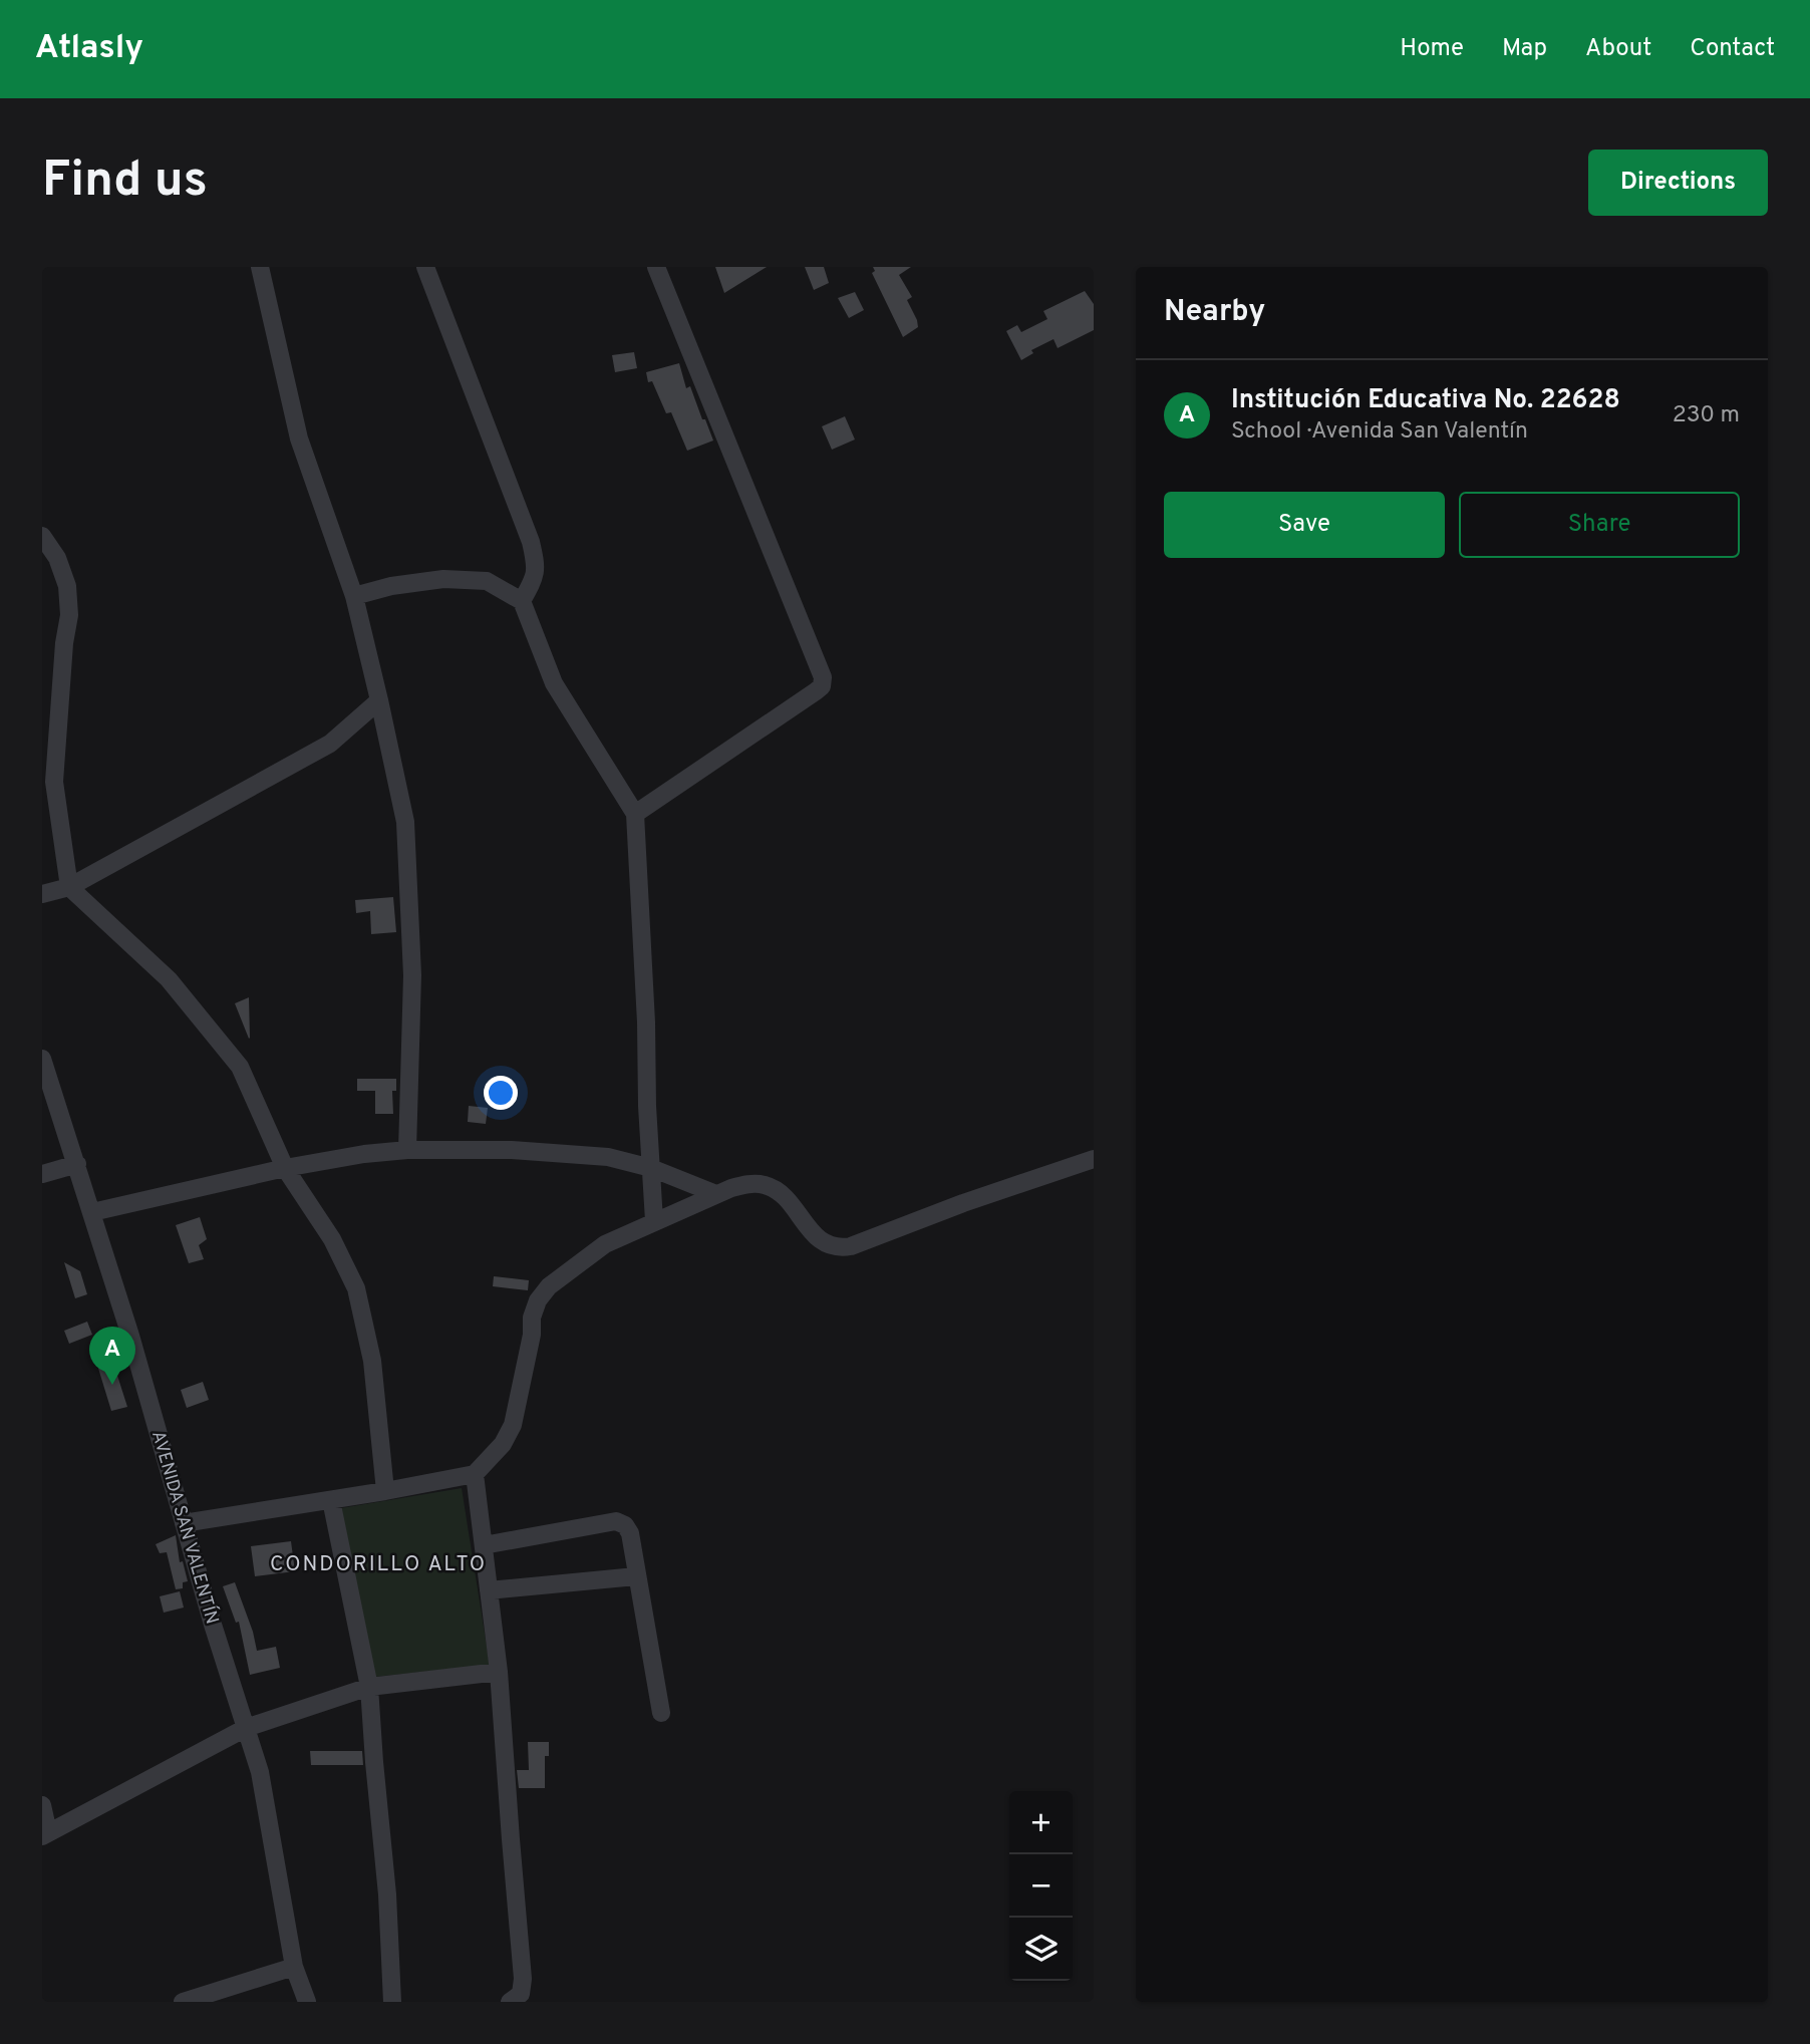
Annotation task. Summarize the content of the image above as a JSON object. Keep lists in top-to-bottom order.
{
  "streets": {
    "street": ["AVENIDA SAN VALENTÍN"]
  },
  "districts": ["CONDORILLO ALTO"],
  "page": {
    "header": "Atlasly",
    "nav": [
      "Home",
      "Map",
      "About",
      "Contact"
    ],
    "buttons": [
      "Directions",
      ["Save", "Share"]
    ],
    "title": "Find us",
    "heading": "Nearby",
    "list": [
      {
        "mark": "A",
        "name": "Institución Educativa No. 22628",
        "note": "School · Avenida San Valentín",
        "value": "230 m"
      }
    ],
    "pins": "A",
    "map_buttons": ["+", "−"]
  }
}
